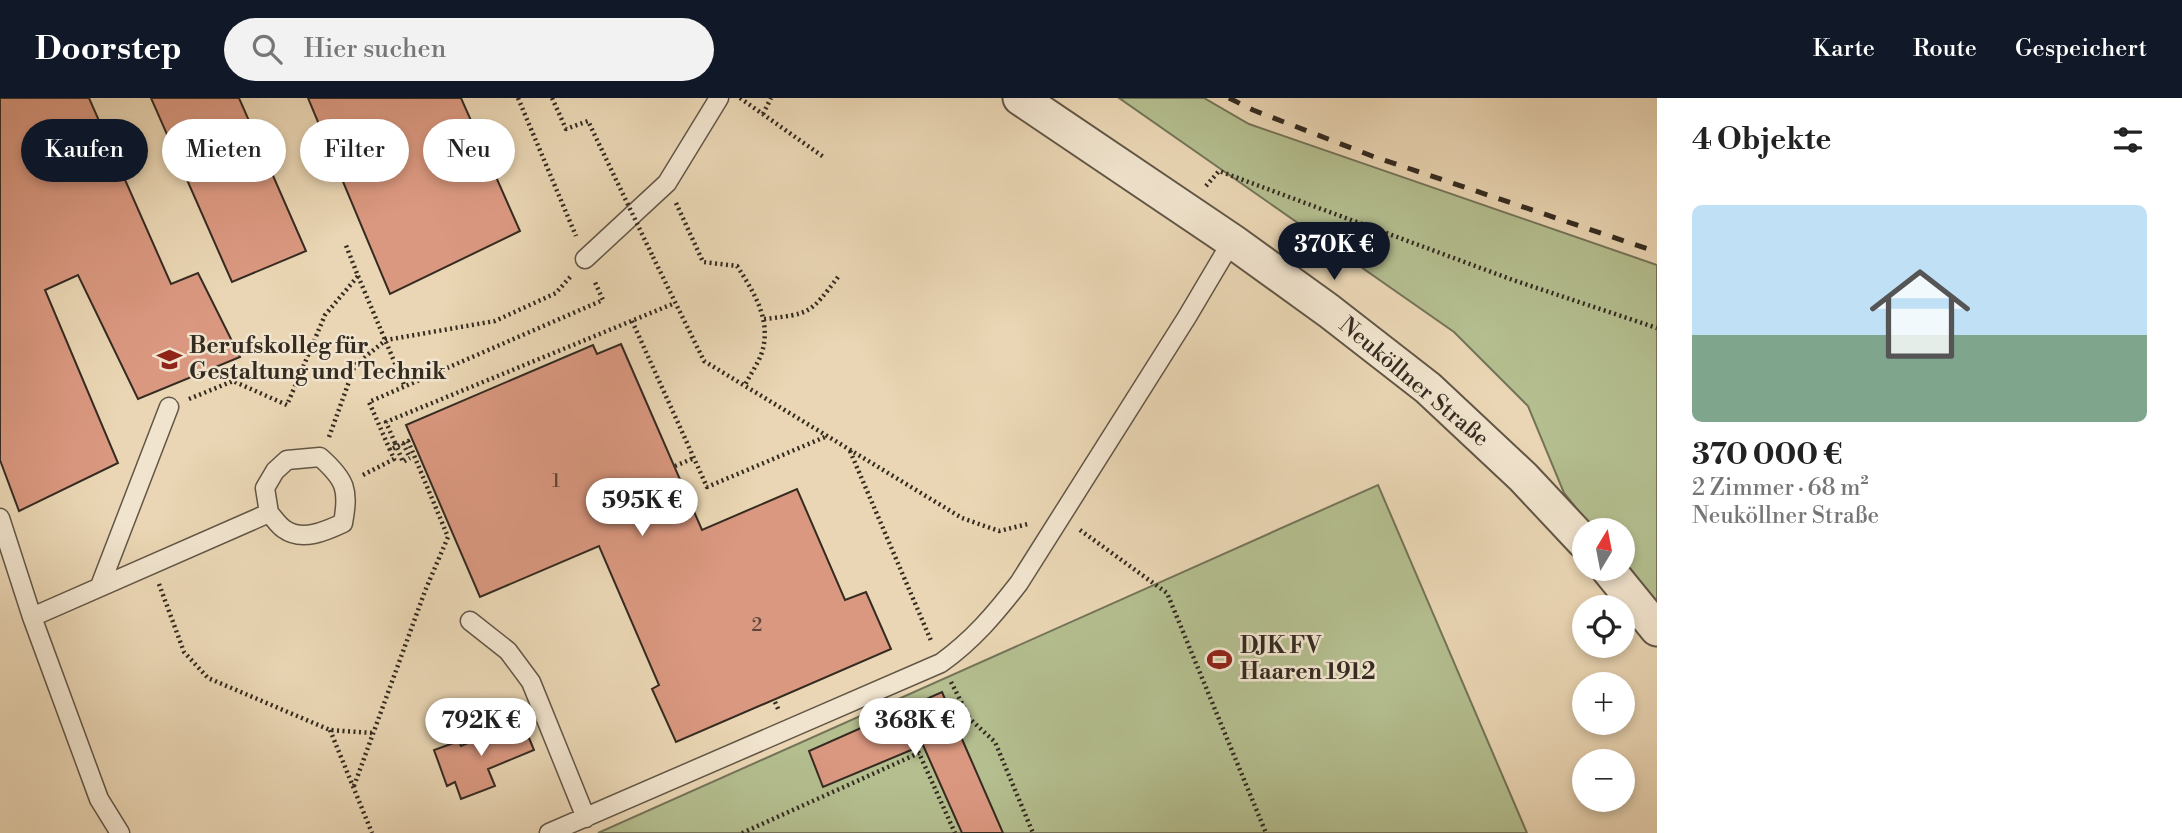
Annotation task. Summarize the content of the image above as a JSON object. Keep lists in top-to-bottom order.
{
  "streets": {
    "street": ["Neuköllner Straße"]
  },
  "places": {
    "school or university": ["Berufskolleg für Gestaltung und Technik"],
    "sports": ["DJK FV Haaren 1912"]
  },
  "house_numbers": ["1", "2"],
  "north": "top",
  "page": {
    "header": "Doorstep",
    "search": "Hier suchen",
    "nav": ["Karte", "Route", "Gespeichert"],
    "heading": "4 Objekte",
    "chip": [
      "Kaufen",
      "Mieten",
      "Filter",
      "Neu"
    ],
    "list": [
      {
        "name": "370 000 €",
        "note": "2 Zimmer · 68 m² · Neuköllner Straße"
      }
    ],
    "price": [
      "370K €",
      "595K €",
      "792K €",
      "368K €"
    ],
    "map_buttons": ["+", "−"]
  }
}
